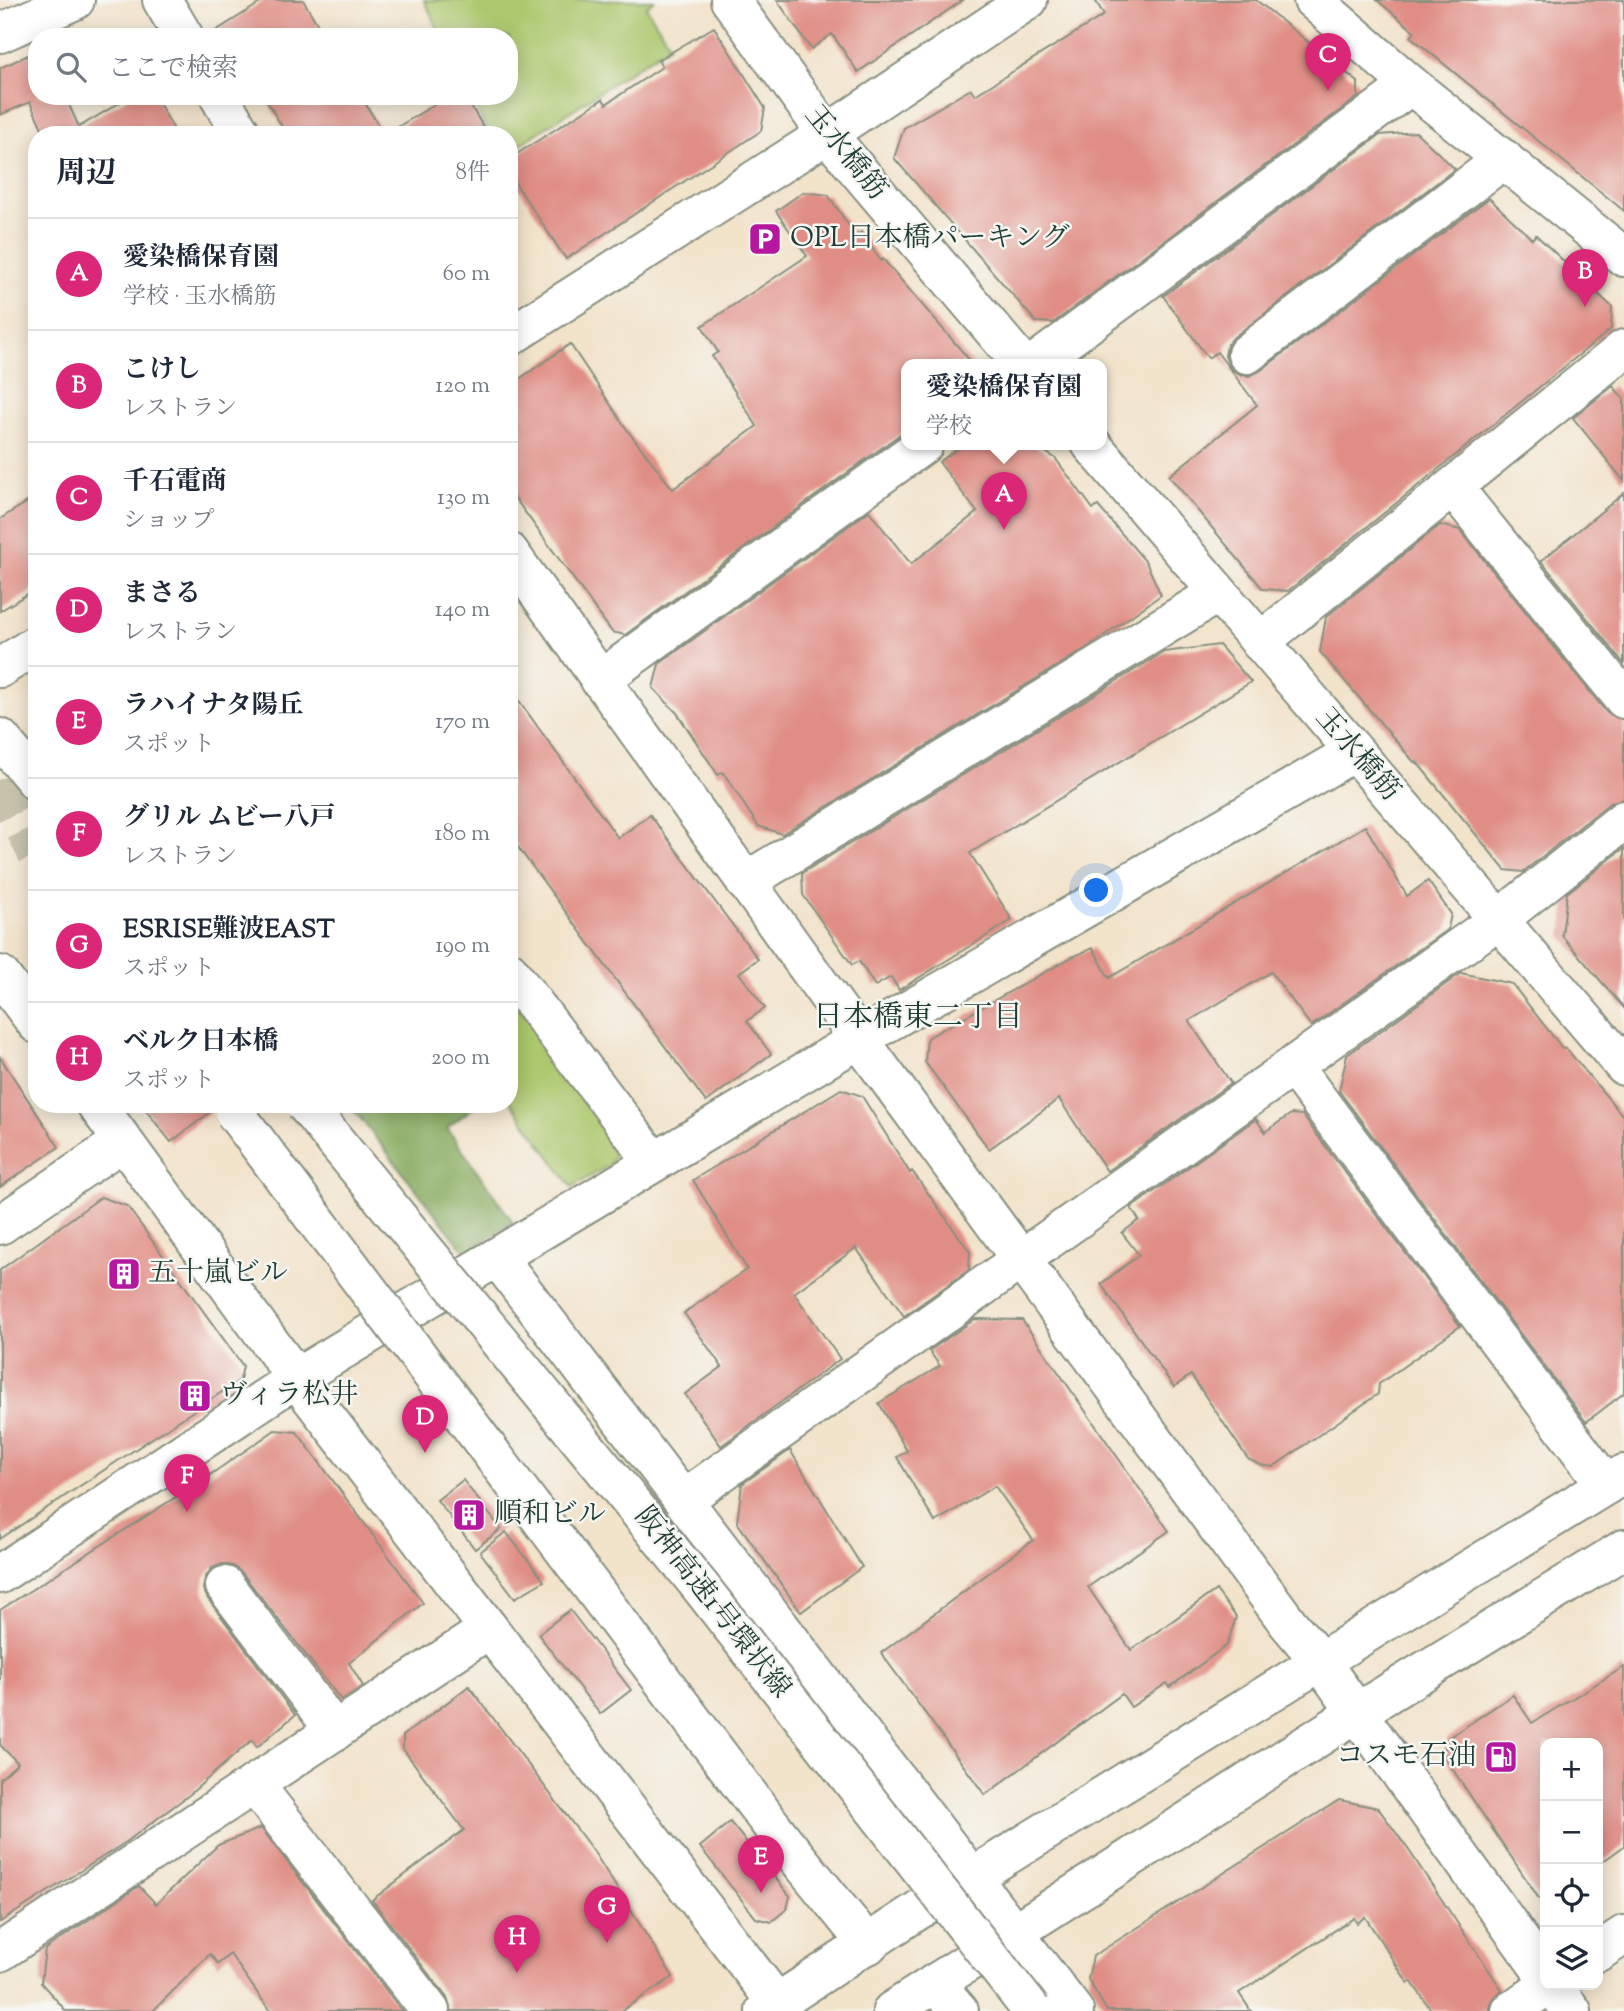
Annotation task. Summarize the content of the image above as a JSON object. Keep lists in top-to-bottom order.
{
  "streets": {
    "main road": ["玉水橋筋", "阪神高速1号環状線"]
  },
  "districts": ["日本橋東二丁目"],
  "places": {
    "parking": ["OPL日本橋パーキング"],
    "building": ["五十嵐ビル", "ヴィラ松井", "順和ビル"],
    "fuel station": ["コスモ石油"]
  },
  "page": {
    "search": "ここで検索",
    "pins": [
      "C",
      "B",
      "A",
      "D",
      "F",
      "E",
      "G",
      "H"
    ],
    "heading": ["周辺", "8件"],
    "list": [
      {
        "mark": "A",
        "name": "愛染橋保育園",
        "note": "学校 · 玉水橋筋",
        "value": "60 m"
      },
      {
        "mark": "B",
        "name": "こけし",
        "note": "レストラン",
        "value": "120 m"
      },
      {
        "mark": "C",
        "name": "千石電商",
        "note": "ショップ",
        "value": "130 m"
      },
      {
        "mark": "D",
        "name": "まさる",
        "note": "レストラン",
        "value": "140 m"
      },
      {
        "mark": "E",
        "name": "ラハイナタ陽丘",
        "note": "スポット",
        "value": "170 m"
      },
      {
        "mark": "F",
        "name": "グリル ムビー八戸",
        "note": "レストラン",
        "value": "180 m"
      },
      {
        "mark": "G",
        "name": "ESRISE難波EAST",
        "note": "スポット",
        "value": "190 m"
      },
      {
        "mark": "H",
        "name": "ベルク日本橋",
        "note": "スポット",
        "value": "200 m"
      }
    ],
    "popup": ["愛染橋保育園", "学校"],
    "map_buttons": ["+", "−"]
  }
}
